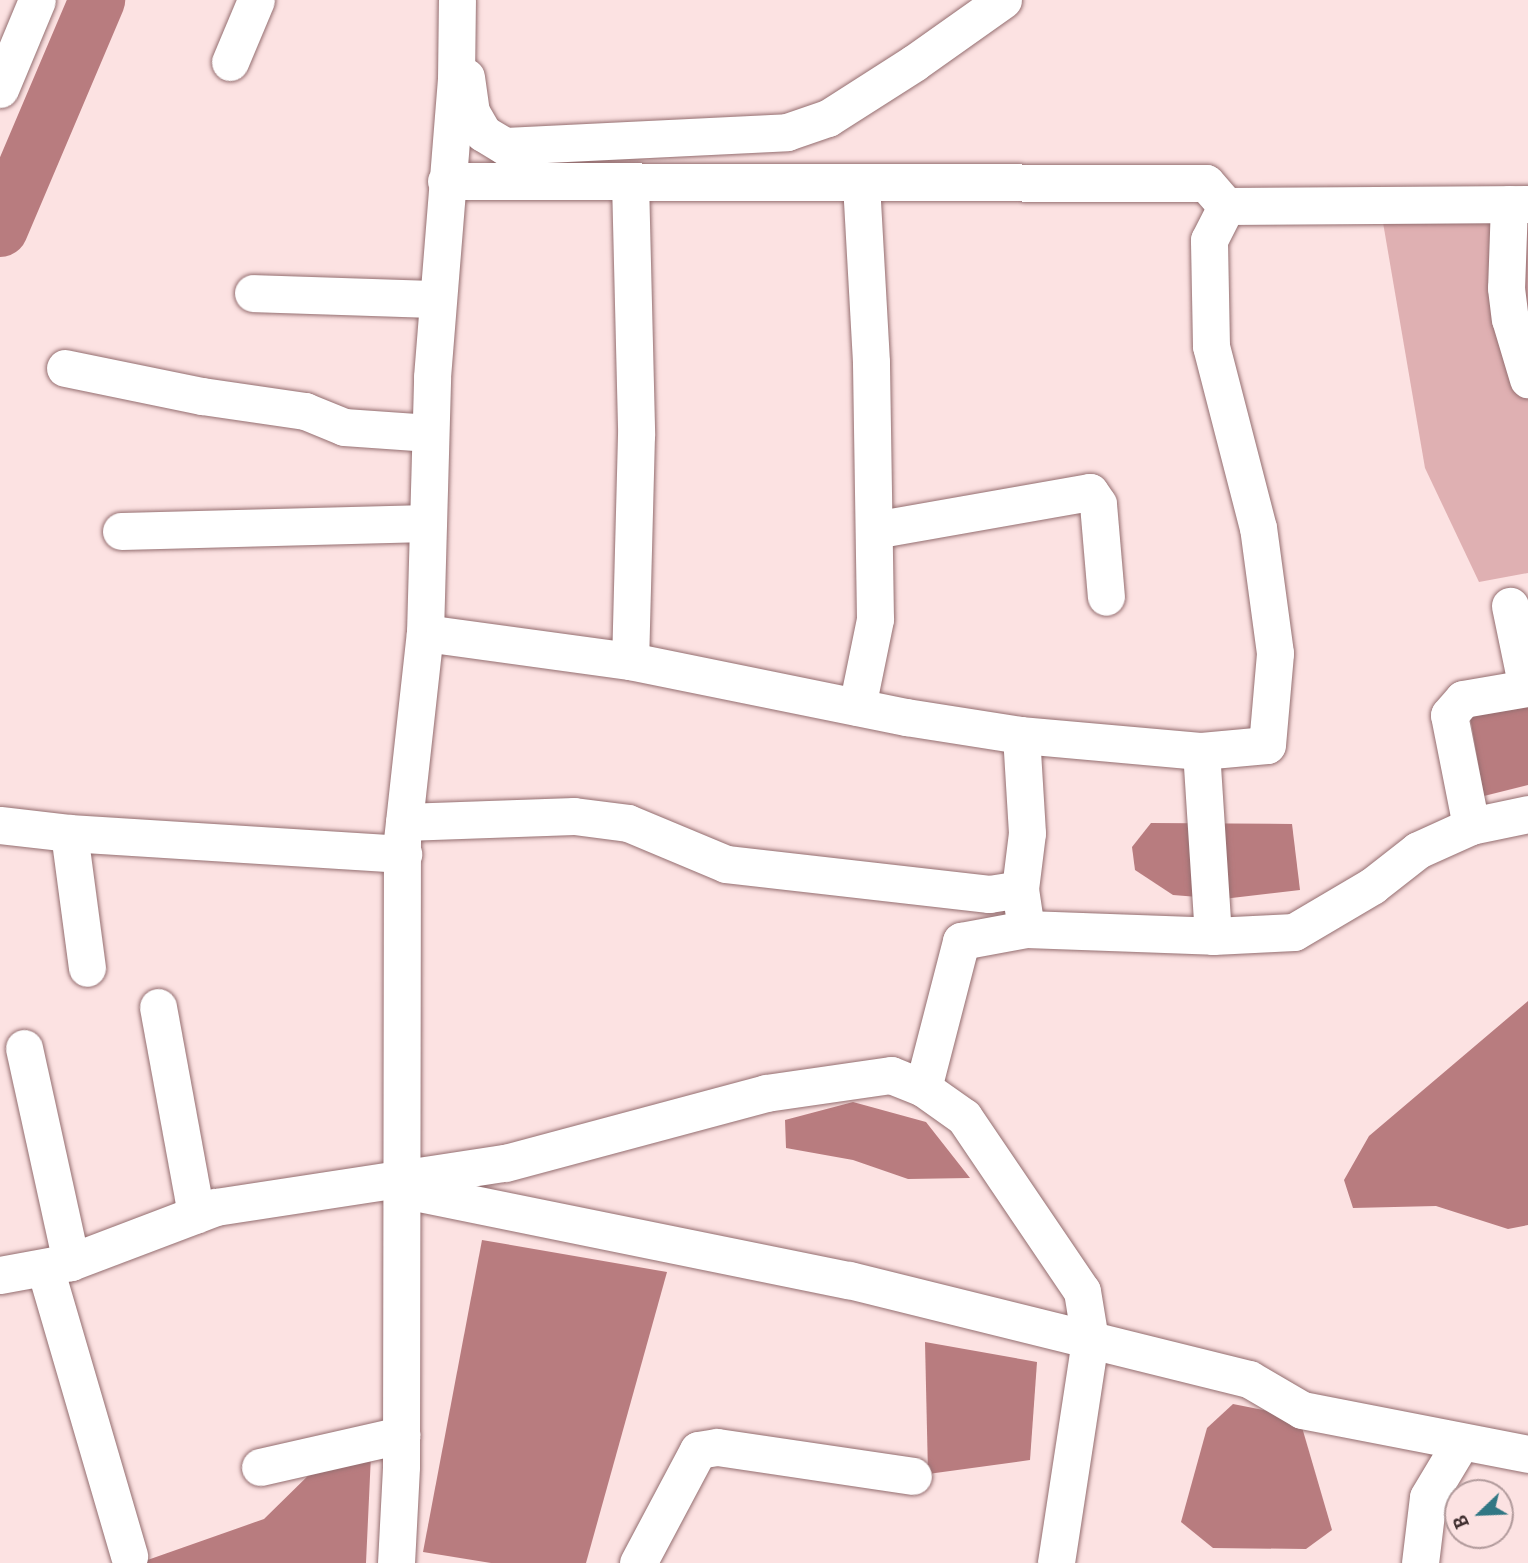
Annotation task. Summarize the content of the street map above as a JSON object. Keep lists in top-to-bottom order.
{
  "north": "bottom left"
}
